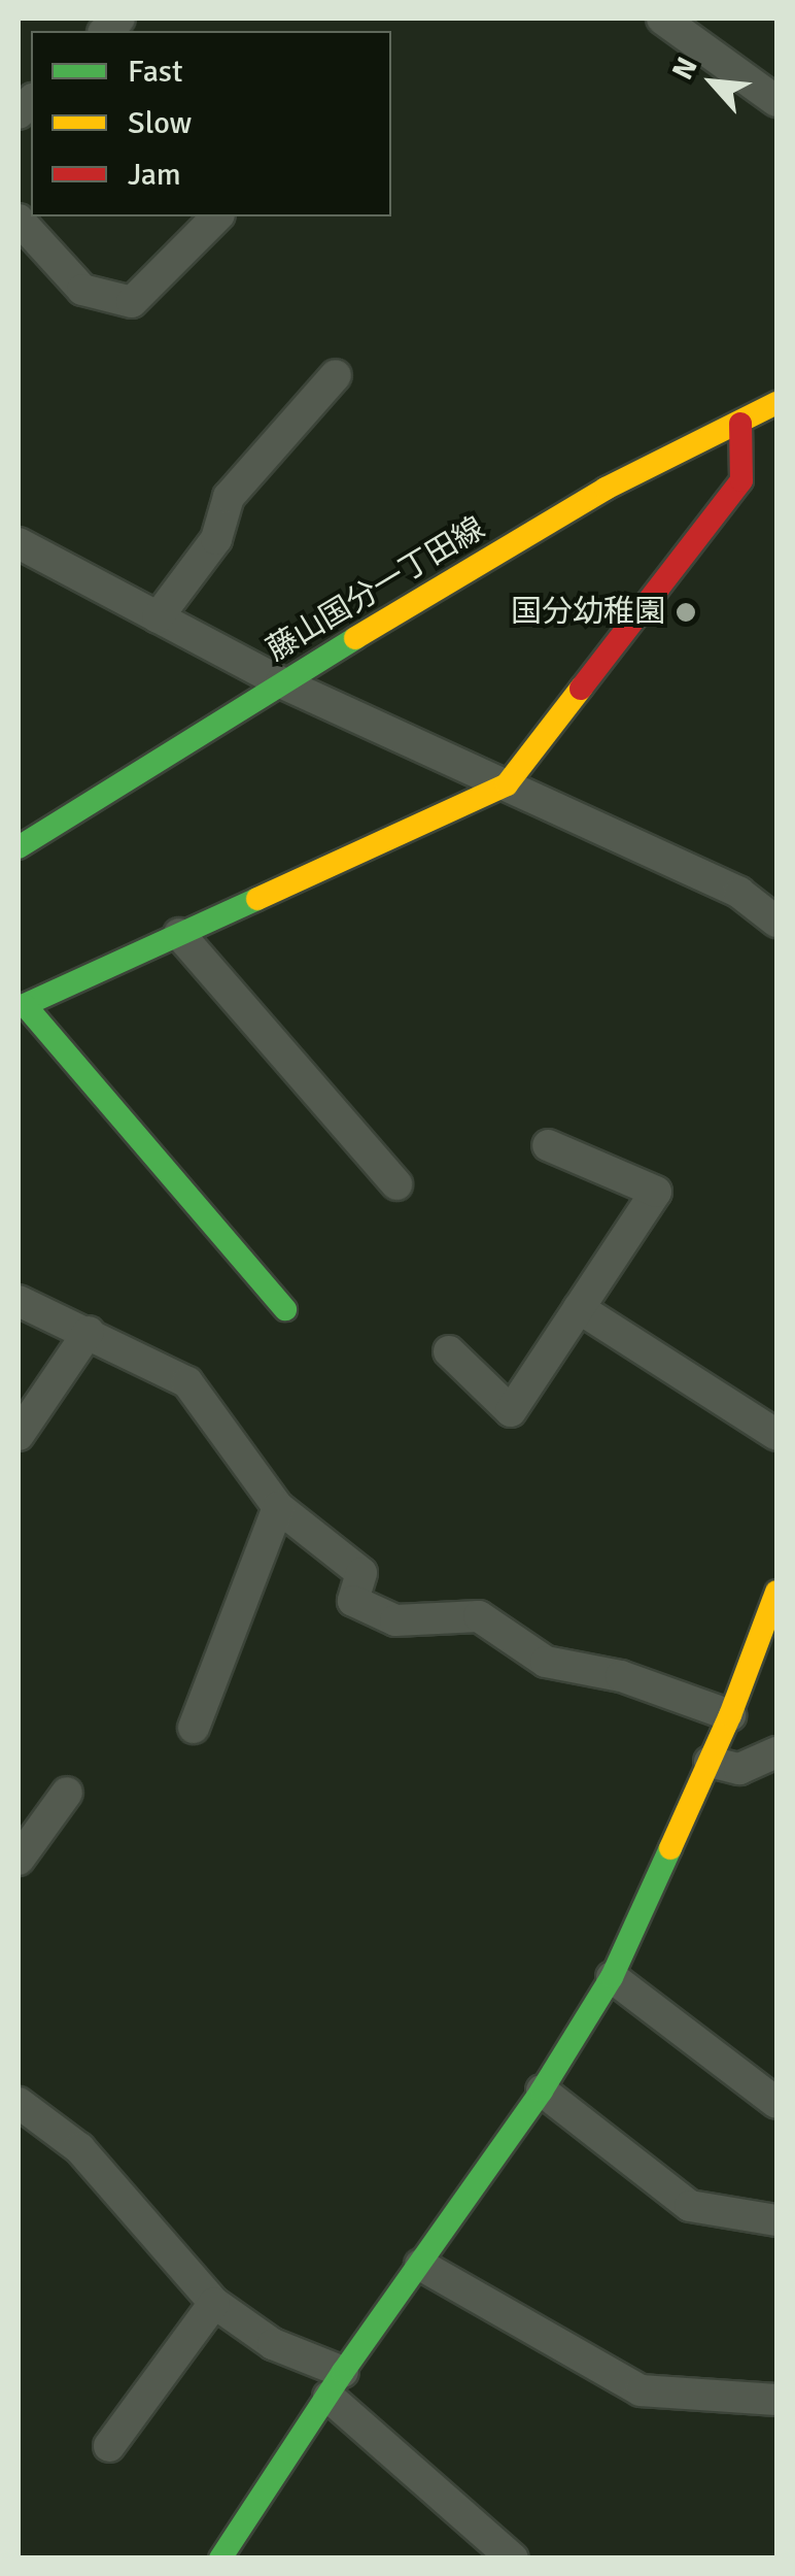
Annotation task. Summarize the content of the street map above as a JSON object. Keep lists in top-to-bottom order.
{
  "streets": {
    "street": ["藤山国分一丁田線"]
  },
  "places": ["国分幼稚園"],
  "legend": ["Fast", "Slow", "Jam"],
  "north": "top left"
}
